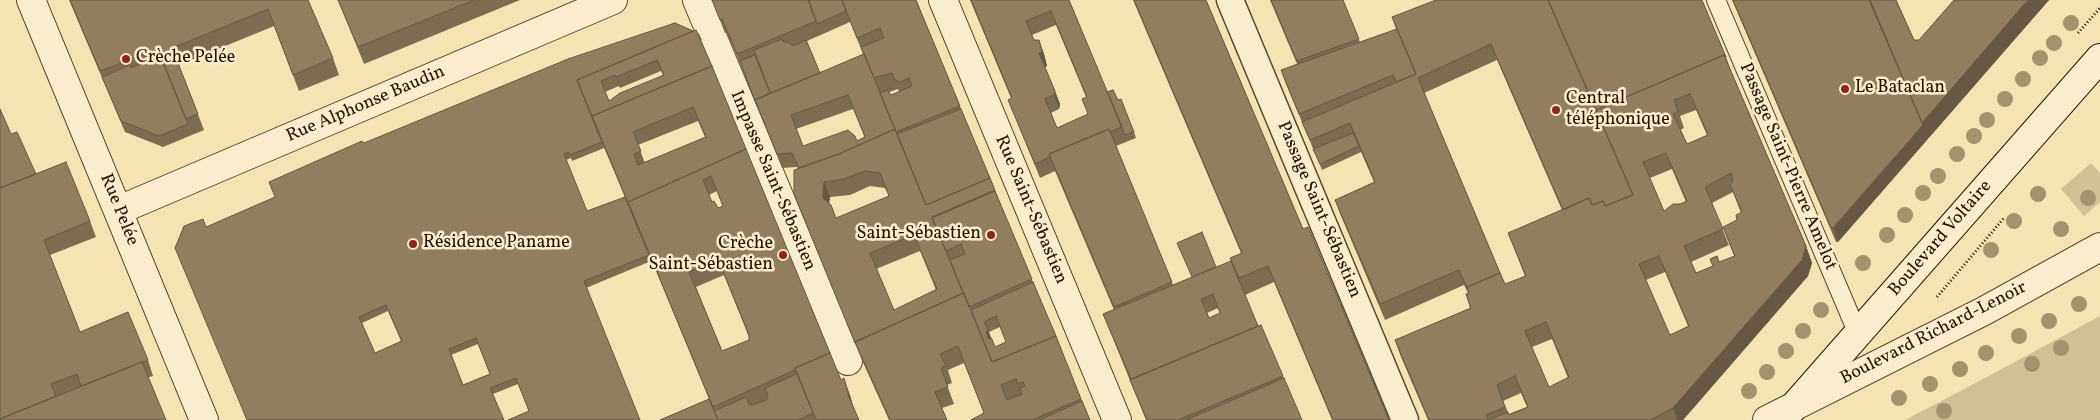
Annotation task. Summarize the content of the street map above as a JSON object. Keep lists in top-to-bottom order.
{
  "streets": {
    "street": [
      "Rue Alphonse Baudin",
      "Impasse Saint-Sébastien",
      "Rue Pelée",
      "Rue Saint-Sébastien",
      "Passage Saint-Sébastien",
      "Boulevard Voltaire",
      "Boulevard Richard-Lenoir"
    ],
    "lane": ["Passage Saint-Pierre Amelot"]
  },
  "crossings": [
    ["Rue Alphonse Baudin", "Rue Pelée"],
    ["Passage Saint-Pierre Amelot", "Boulevard Voltaire"],
    ["Boulevard Voltaire", "Boulevard Richard-Lenoir"]
  ],
  "places": [
    "Crèche Pelée",
    "Le Bataclan",
    "Central téléphonique",
    "Saint-Sébastien",
    "Résidence Paname",
    "Crèche Saint-Sébastien"
  ]
}
